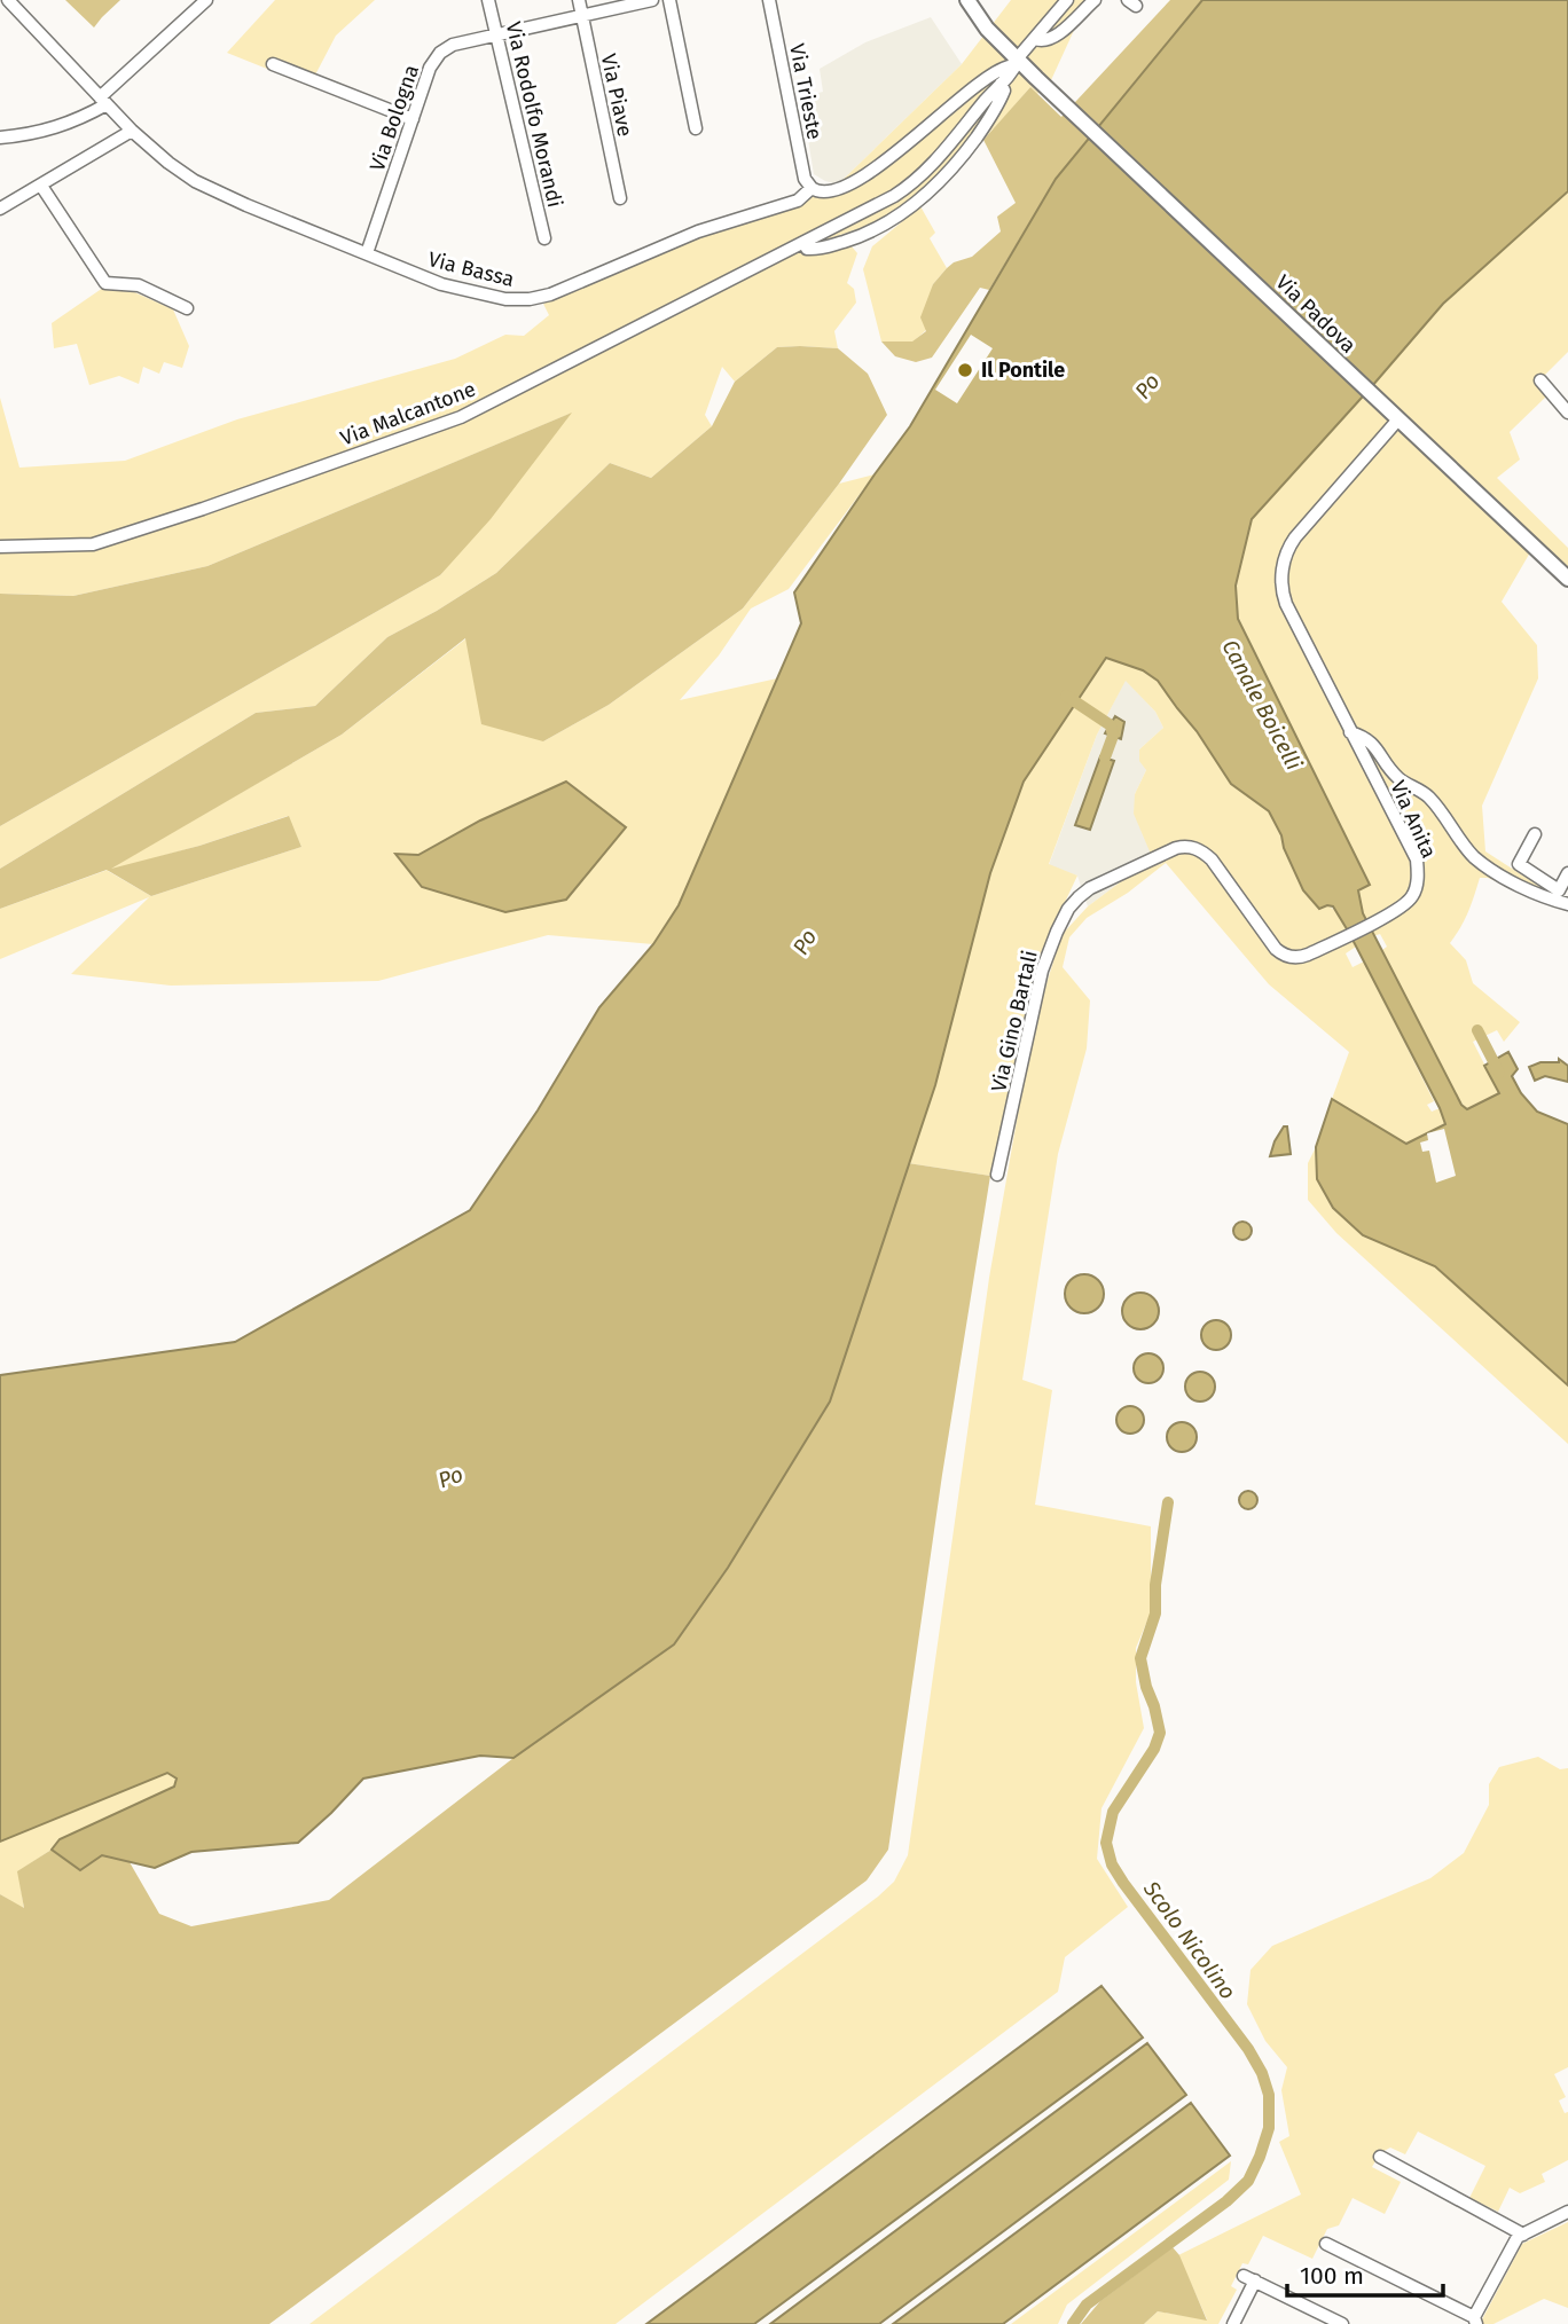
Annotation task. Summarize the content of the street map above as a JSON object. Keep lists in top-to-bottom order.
{
  "streets": {
    "main road": ["Via Padova"],
    "street": [
      "Via Trieste",
      "Via Piave",
      "Via Rodolfo Morandi",
      "Via Bologna",
      "Via Bassa",
      "Via Malcantone",
      "Via Anita",
      "Via Gino Bartali"
    ]
  },
  "crossings": [
    ["Via Trieste", "Via Bassa"],
    ["Via Piave", "Via Bologna"],
    ["Via Rodolfo Morandi", "Via Bologna"],
    ["Via Bologna", "Via Bassa"],
    ["Via Bassa", "Via Padova"],
    ["Via Padova", "Via Anita"],
    ["Via Anita", "Via Gino Bartali"]
  ],
  "water": ["Po", "Canale Boicelli", "Scolo Nicolino"],
  "places": ["Il Pontile"],
  "scale_bar": "100 m"
}
